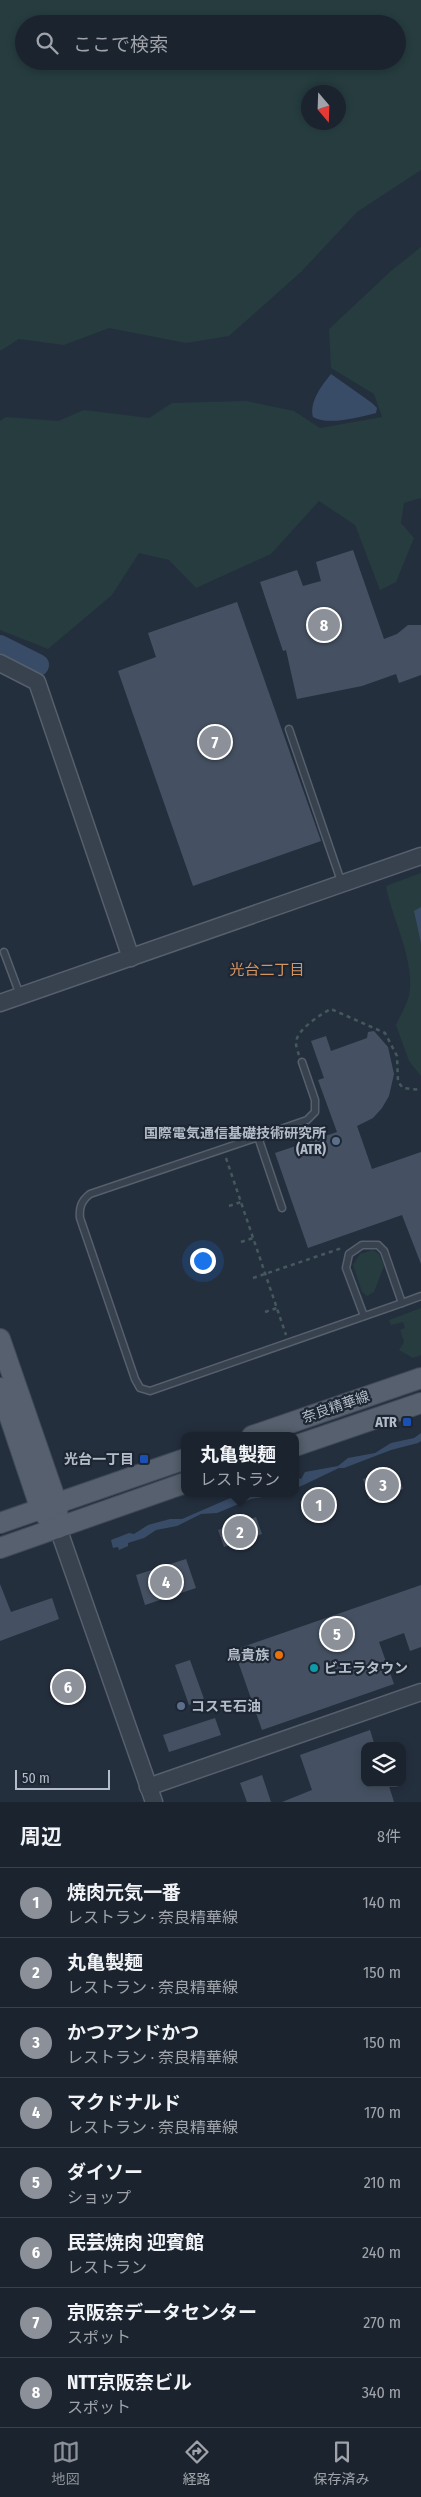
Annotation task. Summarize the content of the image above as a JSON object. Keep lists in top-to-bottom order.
{
  "streets": {
    "main road": ["奈良精華線"]
  },
  "districts": ["光台二丁目"],
  "places": {
    "other": [
      "国際電気通信基礎技術研究所 (ATR)",
      "鳥貴族",
      "ビエラタウン",
      "コスモ石油"
    ],
    "transit": ["ATR", "光台一丁目"]
  },
  "scale_bar": "50 m",
  "north": "bottom",
  "page": {
    "search": "ここで検索",
    "pins": [
      "8",
      "7",
      "3",
      "1",
      "2",
      "4",
      "5",
      "6"
    ],
    "popup": ["丸亀製麺", "レストラン"],
    "scale": "50 m",
    "heading": ["周辺", "8件"],
    "list": [
      {
        "mark": "1",
        "name": "焼肉元気一番",
        "note": "レストラン · 奈良精華線",
        "value": "140 m"
      },
      {
        "mark": "2",
        "name": "丸亀製麺",
        "note": "レストラン · 奈良精華線",
        "value": "150 m"
      },
      {
        "mark": "3",
        "name": "かつアンドかつ",
        "note": "レストラン · 奈良精華線",
        "value": "150 m"
      },
      {
        "mark": "4",
        "name": "マクドナルド",
        "note": "レストラン · 奈良精華線",
        "value": "170 m"
      },
      {
        "mark": "5",
        "name": "ダイソー",
        "note": "ショップ",
        "value": "210 m"
      },
      {
        "mark": "6",
        "name": "民芸焼肉 迎賓館",
        "note": "レストラン",
        "value": "240 m"
      },
      {
        "mark": "7",
        "name": "京阪奈データセンター",
        "note": "スポット",
        "value": "270 m"
      },
      {
        "mark": "8",
        "name": "NTT京阪奈ビル",
        "note": "スポット",
        "value": "340 m"
      }
    ],
    "nav": ["地図", "経路", "保存済み"]
  }
}
